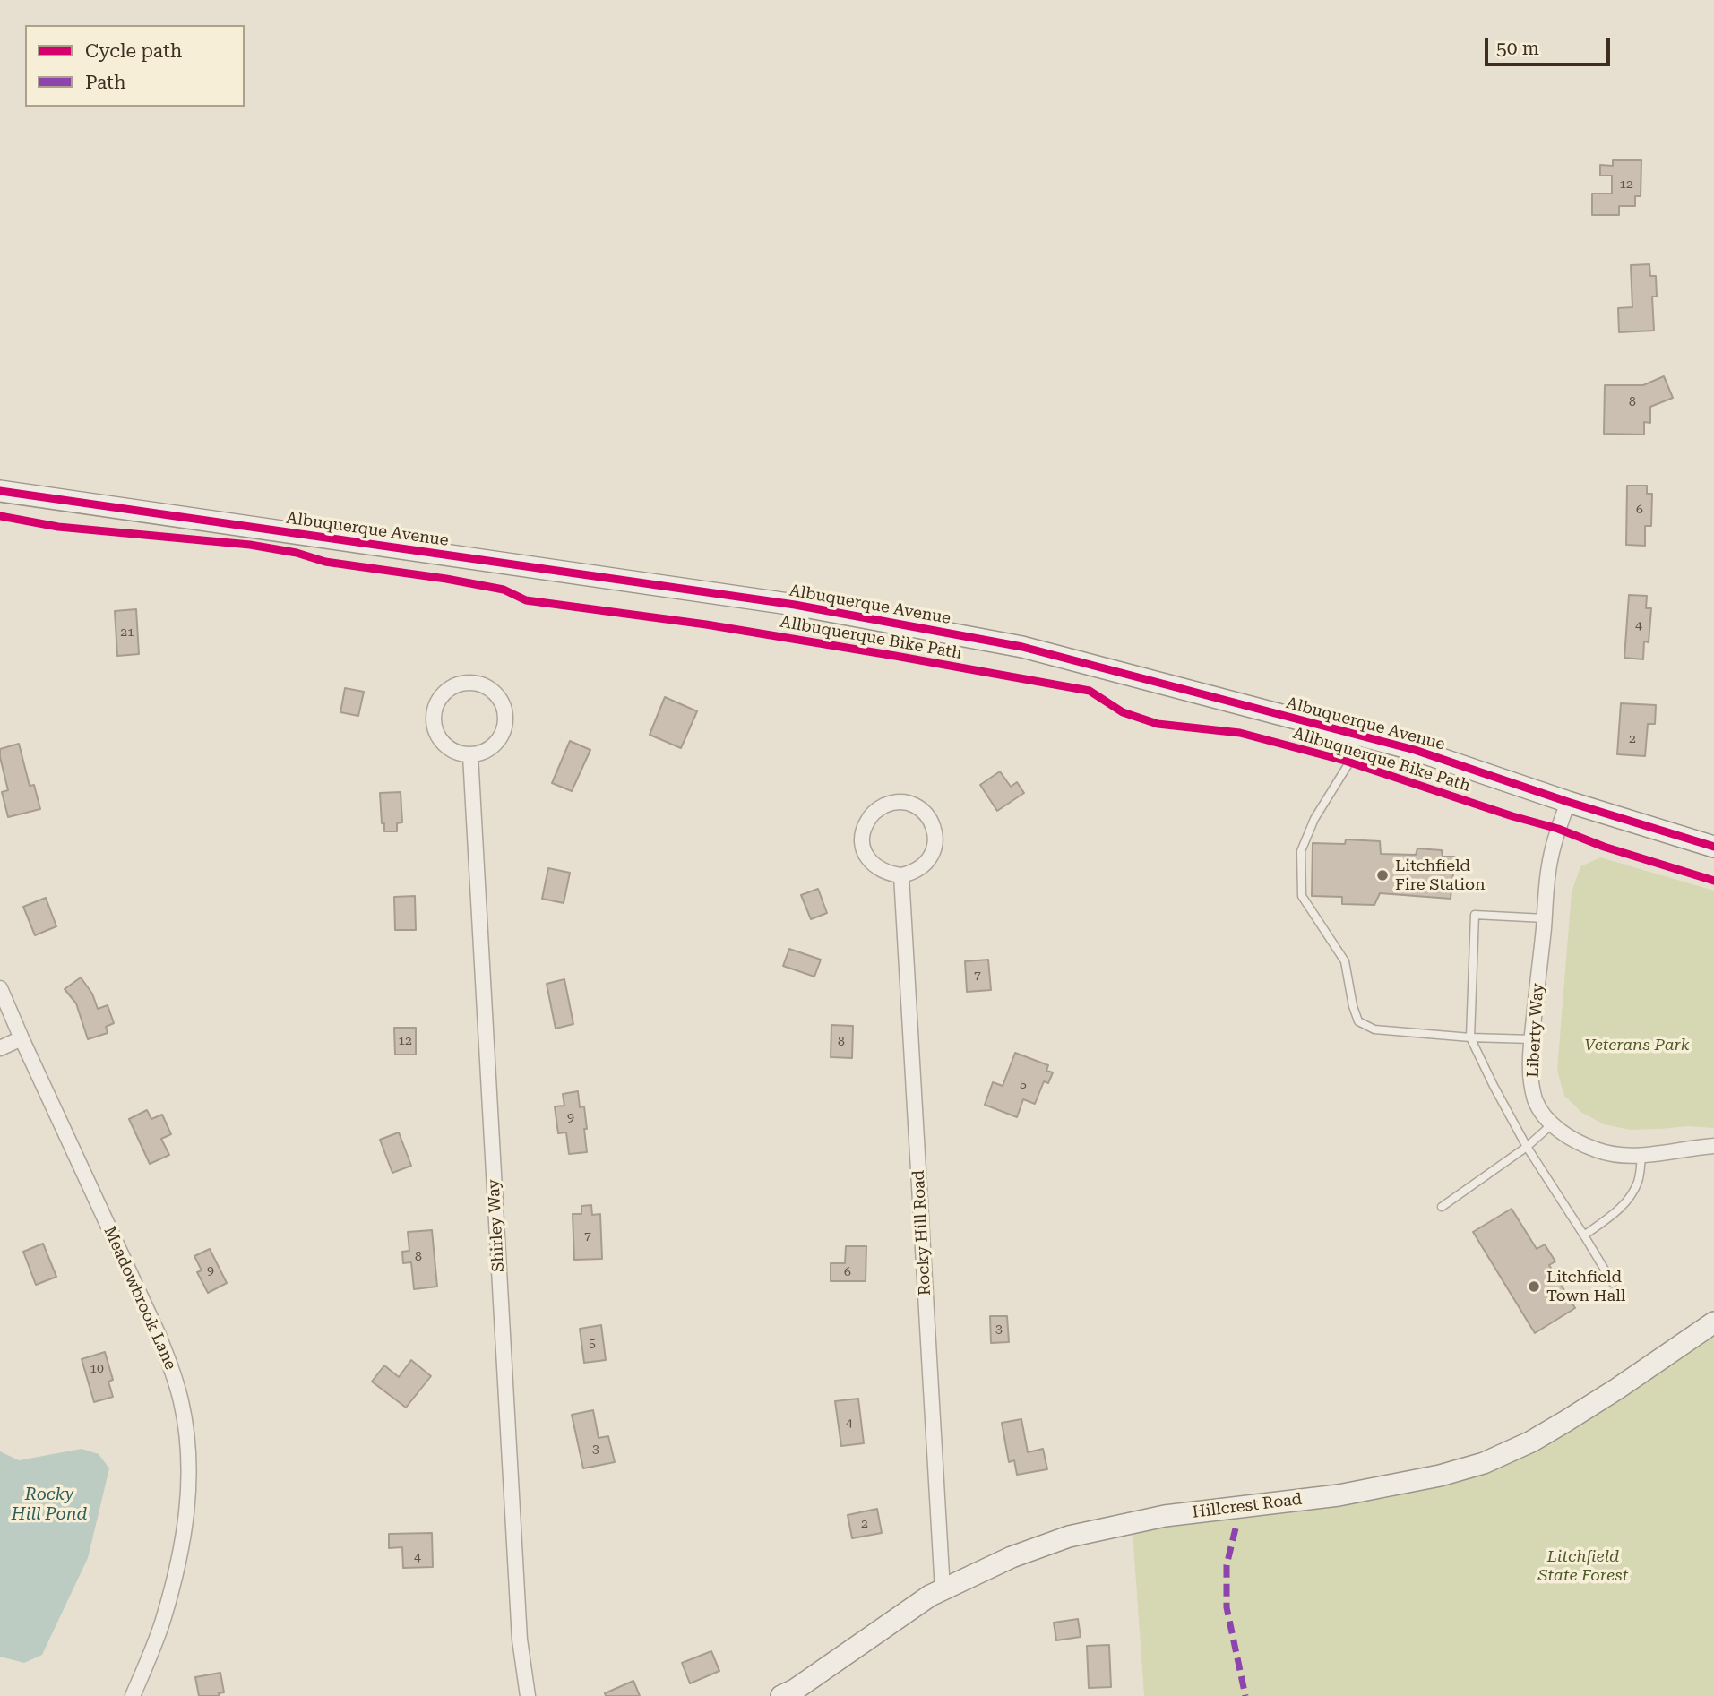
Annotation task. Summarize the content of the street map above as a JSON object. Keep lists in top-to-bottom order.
{
  "streets": {
    "street": [
      "Albuquerque Avenue",
      "Liberty Way",
      "Shirley Way",
      "Rocky Hill Road",
      "Meadowbrook Lane",
      "Hillcrest Road"
    ],
    "cycle path": ["Allbuquerque Bike Path"]
  },
  "crossings": [
    ["Albuquerque Avenue", "Liberty Way"],
    ["Rocky Hill Road", "Hillcrest Road"]
  ],
  "water": ["Rocky Hill Pond"],
  "parks": ["Veterans Park", "Litchfield State Forest"],
  "places": ["Litchfield Fire Station", "Litchfield Town Hall"],
  "house_numbers": [
    "12",
    "8",
    "6",
    "4",
    "21",
    "2",
    "7",
    "12",
    "8",
    "5",
    "9",
    "7",
    "8",
    "9",
    "6",
    "3",
    "5",
    "10",
    "4",
    "3",
    "2",
    "4"
  ],
  "legend": ["Cycle path", "Path"],
  "scale_bar": "50 m"
}
